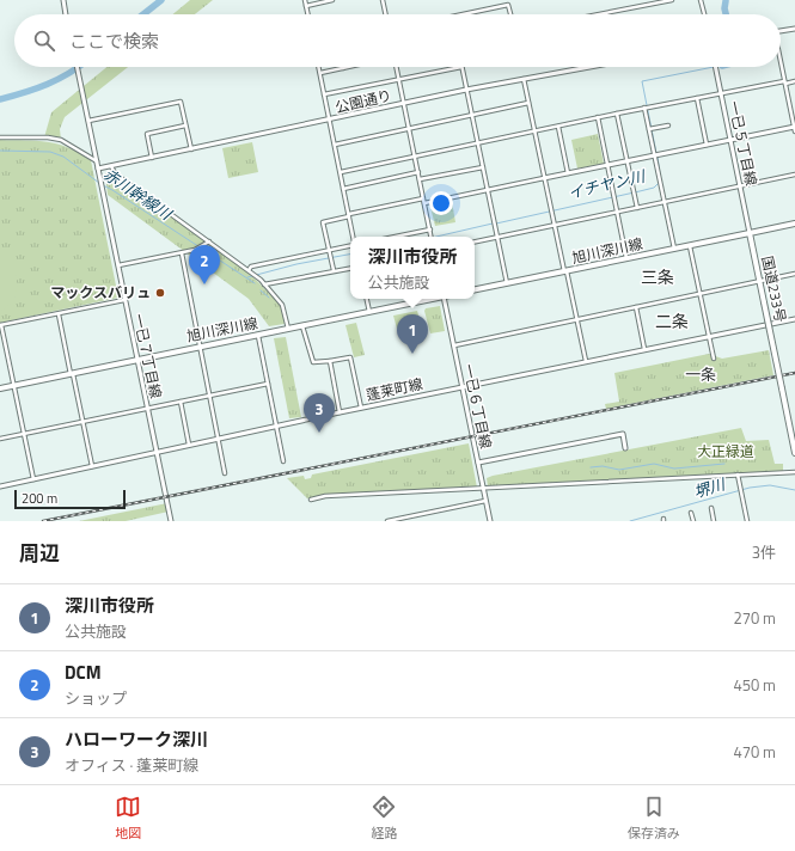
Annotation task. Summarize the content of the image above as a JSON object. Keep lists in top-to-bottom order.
{
  "streets": {
    "main road": ["旭川深川線", "国道233号"],
    "street": [
      "公園通り",
      "一已５丁目線",
      "一已７丁目線",
      "蓬莱町線",
      "一已６丁目線"
    ]
  },
  "crossings": [
    ["公園通り", "一已７丁目線"],
    ["一已５丁目線", "旭川深川線"],
    ["一已５丁目線", "国道233号"],
    ["旭川深川線", "国道233号"],
    ["旭川深川線", "一已７丁目線"],
    ["一已７丁目線", "蓬莱町線"],
    ["蓬莱町線", "一已６丁目線"]
  ],
  "districts": ["三条", "二条", "一条"],
  "water": ["イチヤン川", "赤川幹線川", "堺川"],
  "parks": ["大正緑道"],
  "places": ["マックスバリュ"],
  "scale_bar": "200 m",
  "page": {
    "search": "ここで検索",
    "popup": ["深川市役所", "公共施設"],
    "pins": ["2", "1", "3"],
    "scale": "200 m",
    "heading": ["周辺", "3件"],
    "list": [
      {
        "mark": "1",
        "name": "深川市役所",
        "note": "公共施設",
        "value": "270 m"
      },
      {
        "mark": "2",
        "name": "DCM",
        "note": "ショップ",
        "value": "450 m"
      },
      {
        "mark": "3",
        "name": "ハローワーク深川",
        "note": "オフィス · 蓬莱町線",
        "value": "470 m"
      }
    ],
    "nav": ["地図", "経路", "保存済み"]
  }
}
